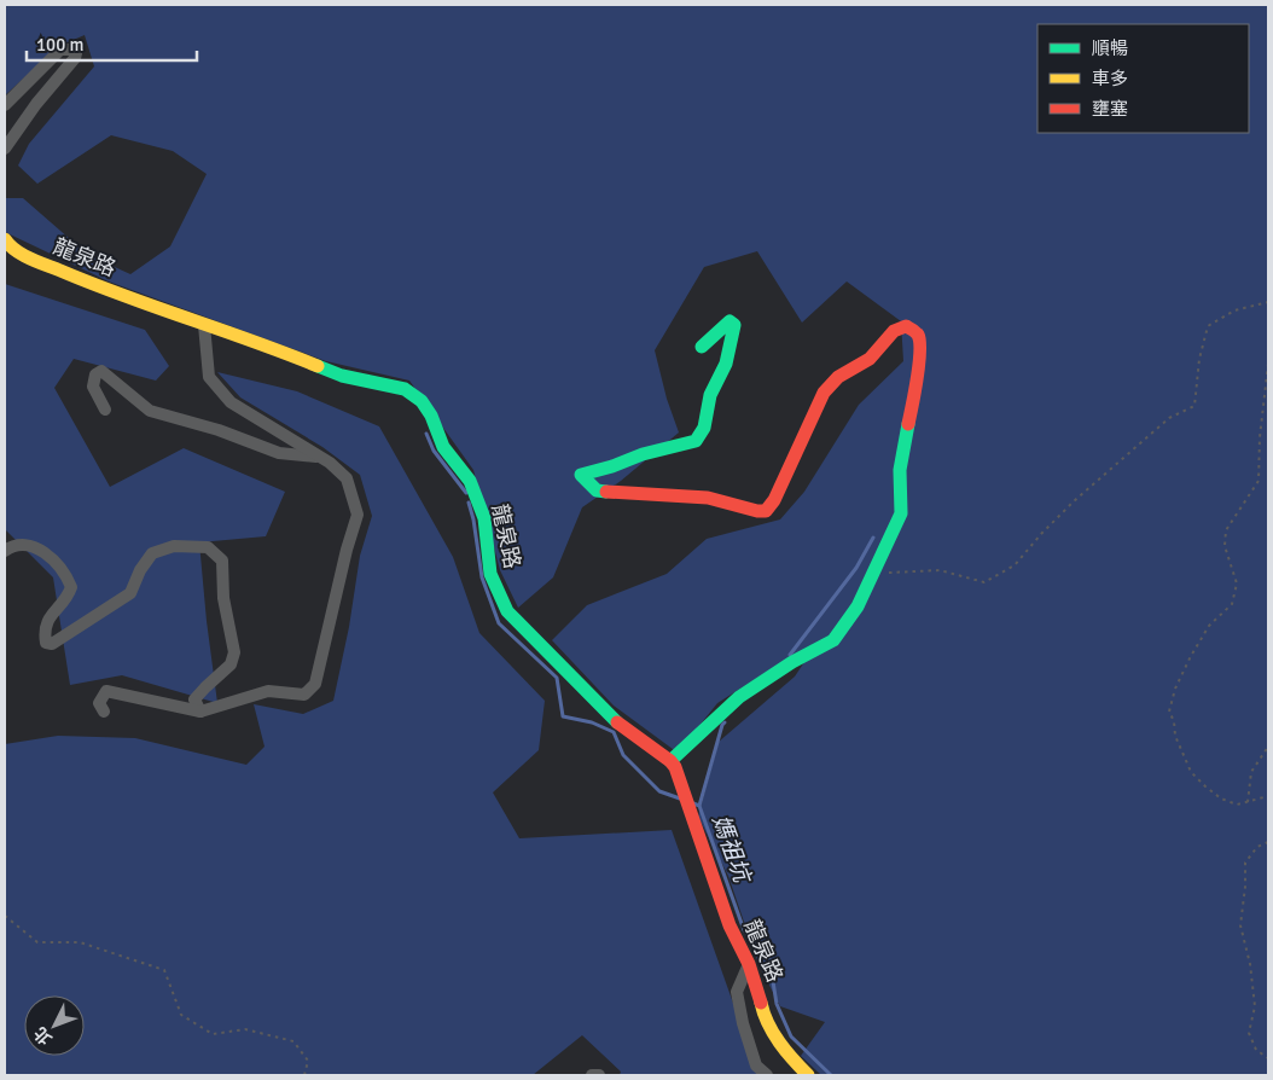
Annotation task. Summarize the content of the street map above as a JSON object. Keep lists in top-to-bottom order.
{
  "streets": {
    "street": ["龍泉路"]
  },
  "water": ["媽祖坑"],
  "legend": ["順暢", "車多", "壅塞"],
  "scale_bar": "100 m",
  "north": "bottom left"
}
